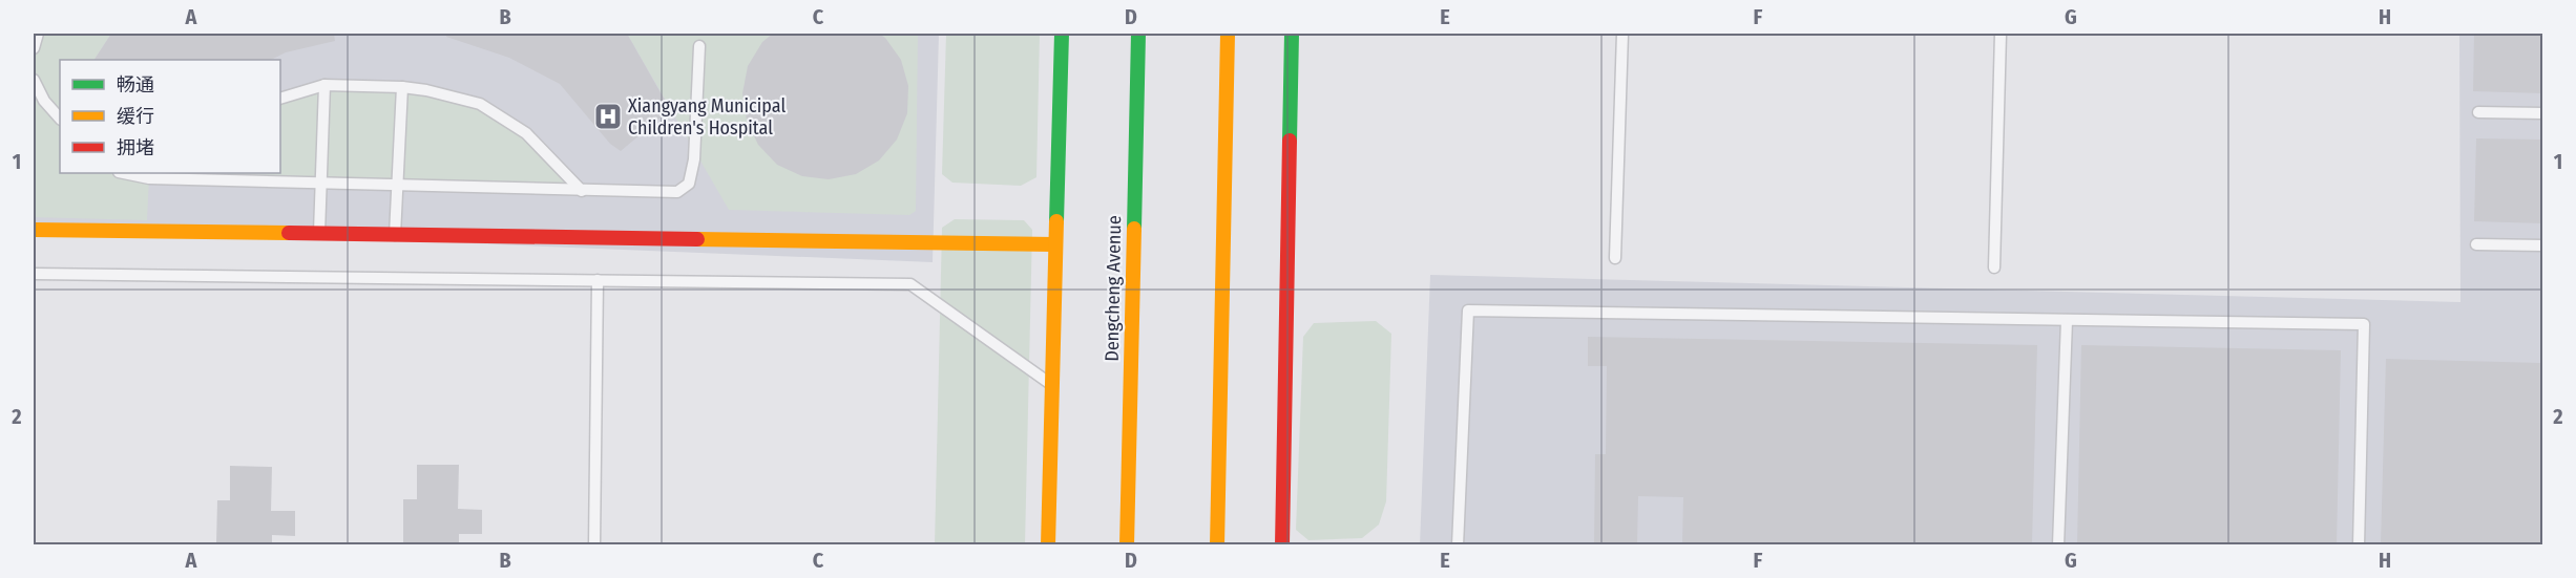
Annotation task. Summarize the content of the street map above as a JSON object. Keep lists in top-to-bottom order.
{
  "streets": {
    "main road": ["Dengcheng Avenue"]
  },
  "places": {
    "hospital": ["Xiangyang Municipal Children's Hospital"]
  },
  "legend": ["畅通", "缓行", "拥堵"],
  "grid": {
    "columns": [
      "A",
      "B",
      "C",
      "D",
      "E",
      "F",
      "G",
      "H"
    ],
    "rows": ["1", "2"]
  }
}
